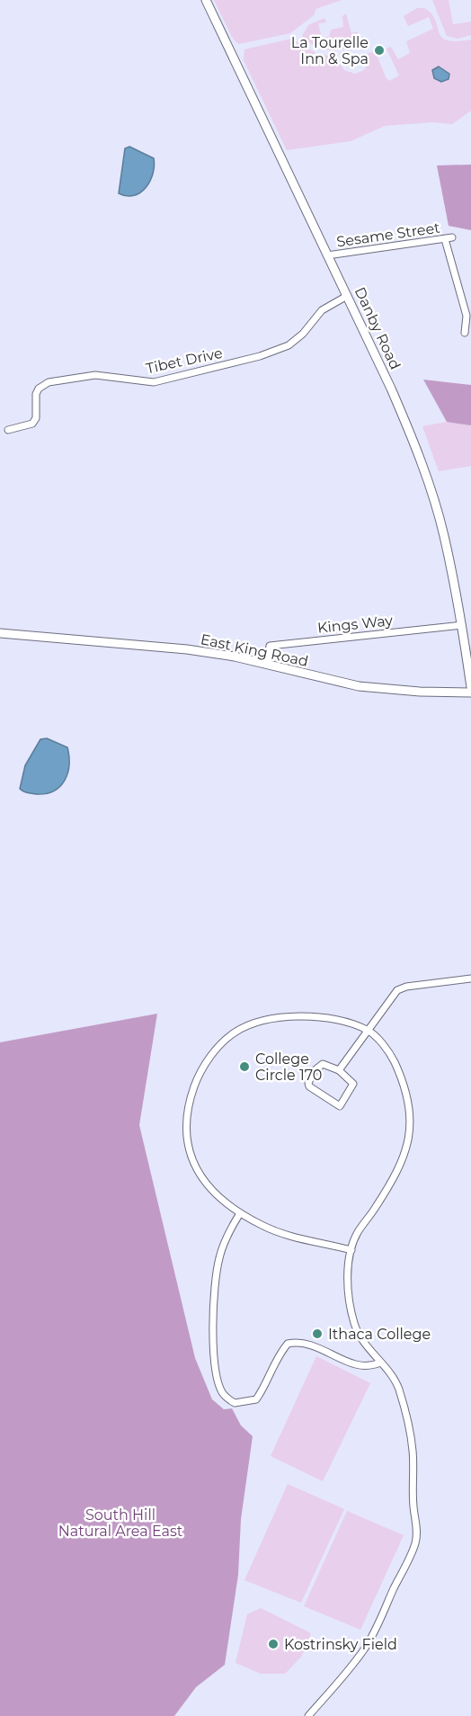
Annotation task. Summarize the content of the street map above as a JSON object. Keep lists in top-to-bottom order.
{
  "streets": {
    "main road": ["Danby Road", "East King Road"],
    "street": ["Sesame Street", "Tibet Drive", "Kings Way"]
  },
  "crossings": [
    ["Sesame Street", "Danby Road"],
    ["Danby Road", "Tibet Drive"],
    ["Danby Road", "Kings Way"],
    ["Kings Way", "East King Road"]
  ],
  "parks": ["South Hill Natural Area East"],
  "places": [
    "La Tourelle Inn & Spa",
    "College Circle 170",
    "Ithaca College",
    "Kostrinsky Field"
  ]
}
